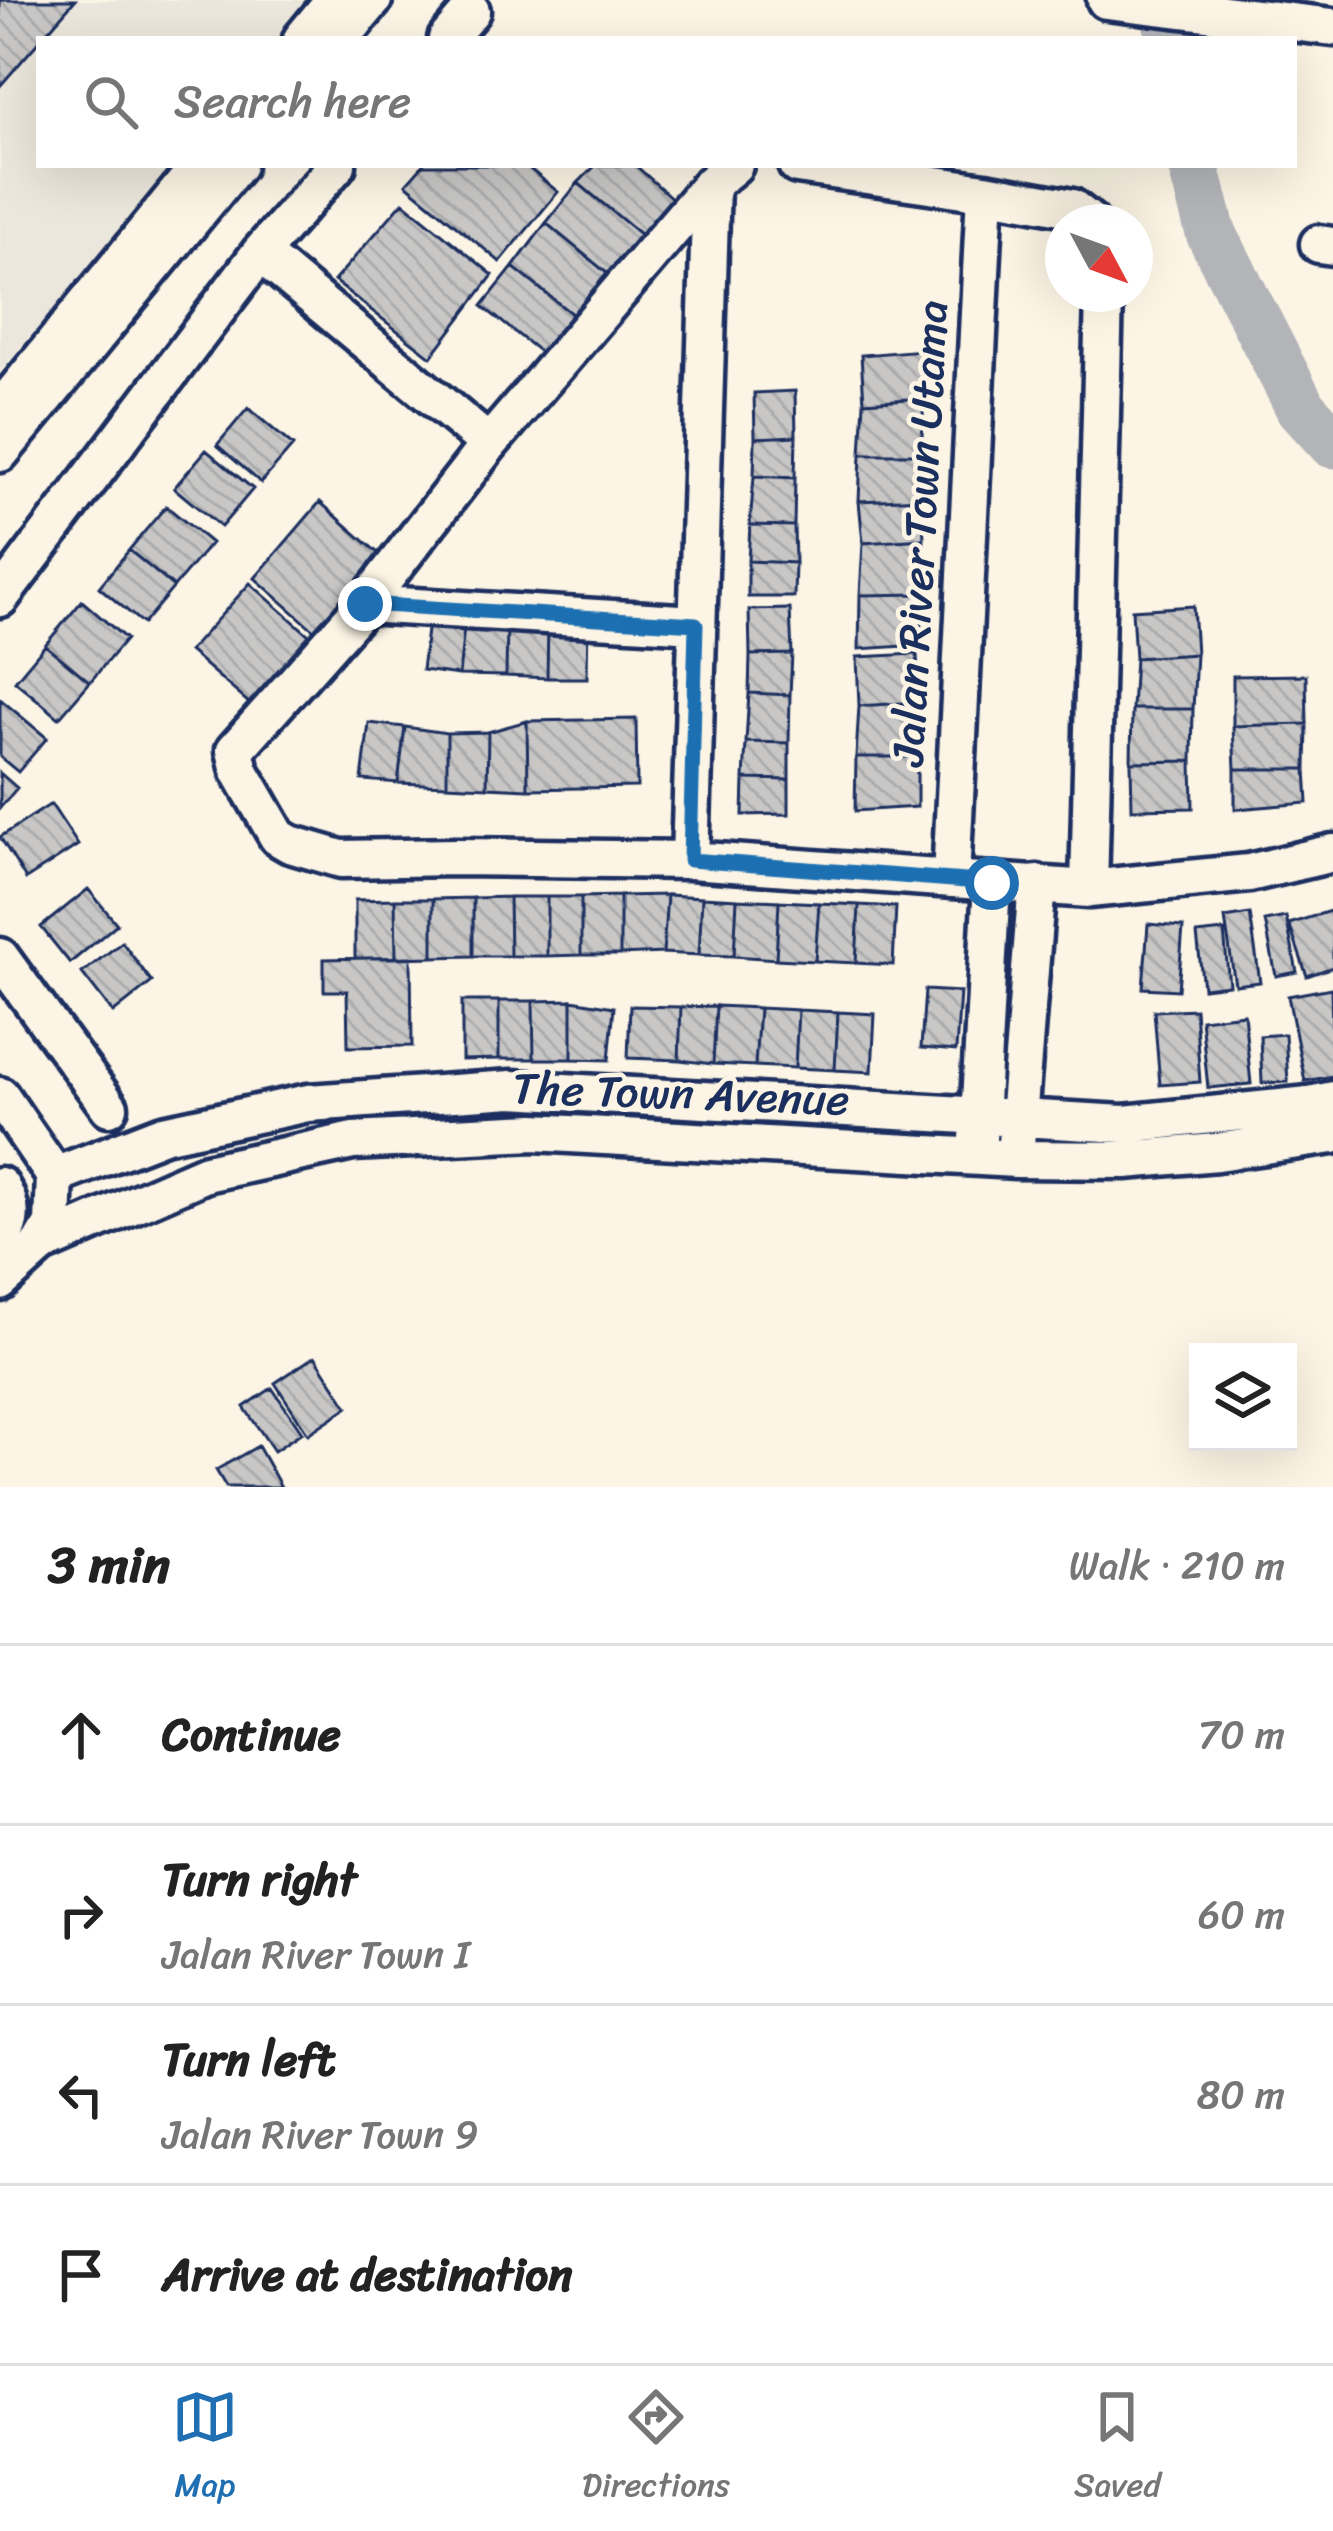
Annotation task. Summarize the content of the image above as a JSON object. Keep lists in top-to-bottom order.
{
  "streets": {
    "street": ["Jalan River Town Utama", "The Town Avenue"]
  },
  "north": "bottom right",
  "page": {
    "search": "Search here",
    "heading": ["3 min", "Walk · 210 m"],
    "list": [
      ["Continue", "70 m"],
      ["Turn right", "Jalan River Town I", "60 m"],
      ["Turn left", "Jalan River Town 9", "80 m"],
      "Arrive at destination"
    ],
    "nav": ["Map", "Directions", "Saved"]
  }
}
